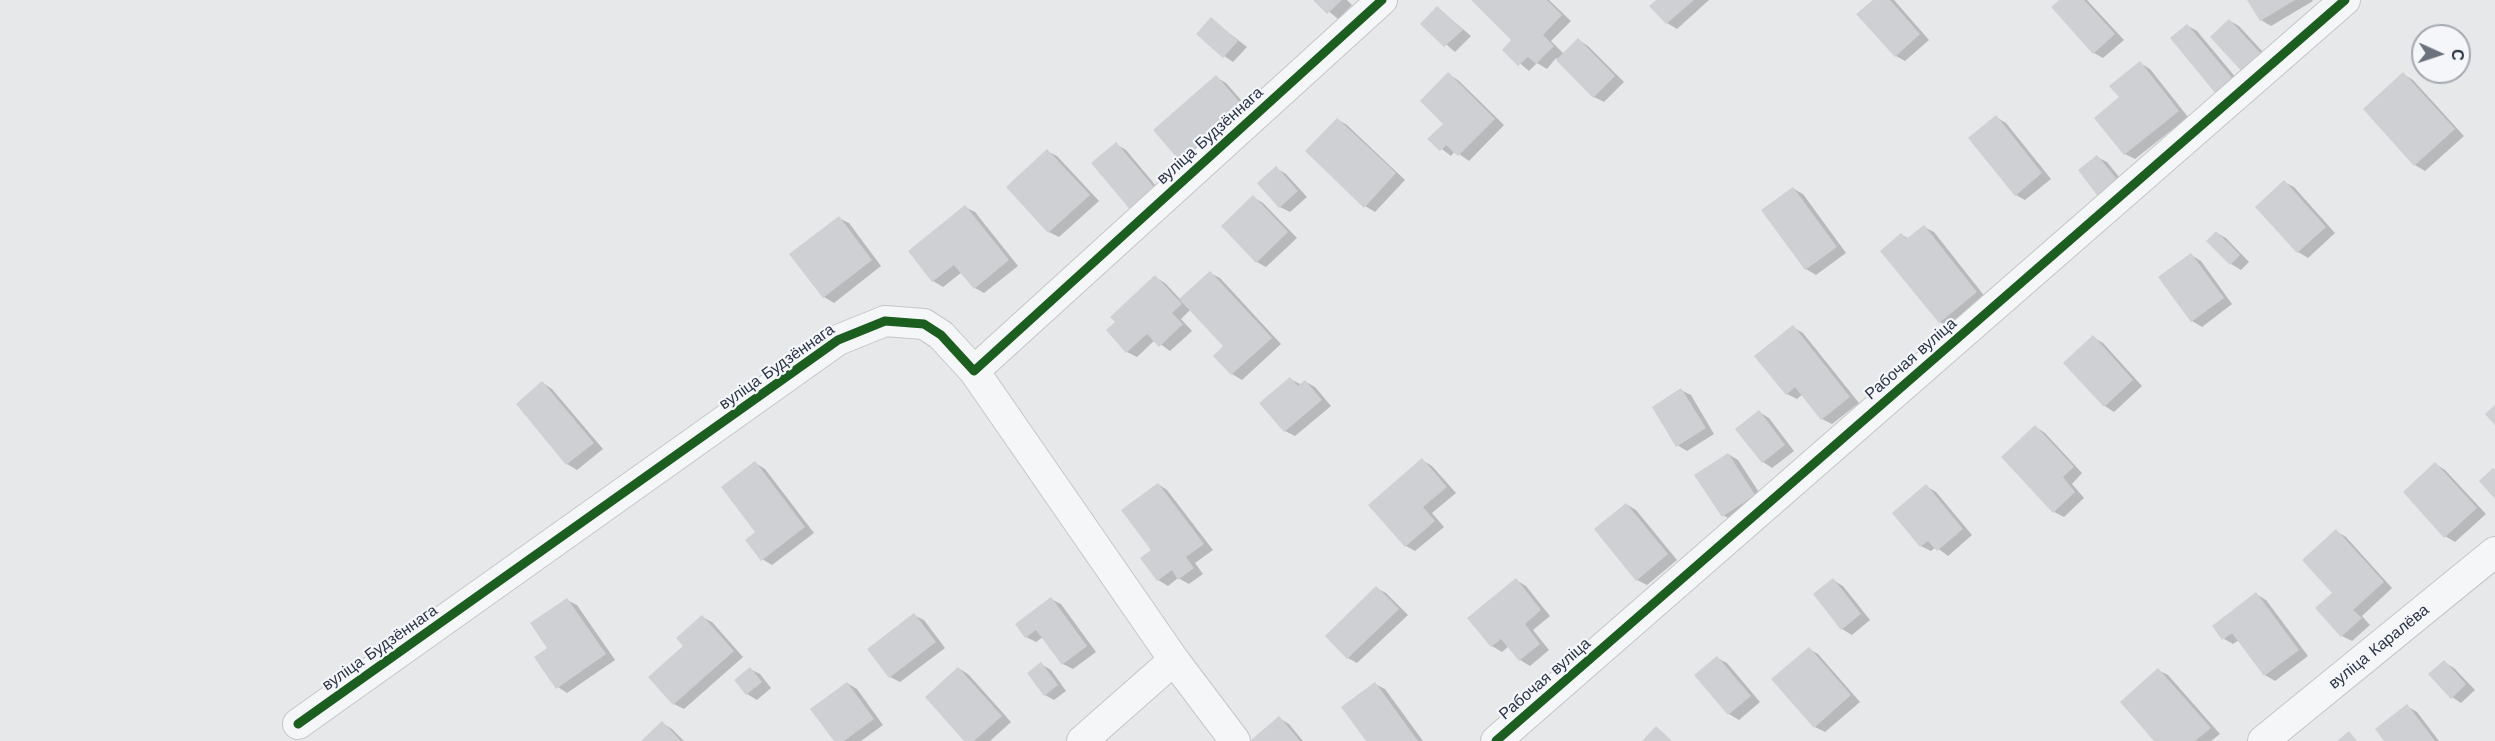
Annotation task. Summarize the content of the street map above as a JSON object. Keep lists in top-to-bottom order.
{
  "streets": {
    "street": ["вуліца Будзённага", "Рабочая вуліца", "вуліца Каралёва"]
  },
  "north": "right"
}
